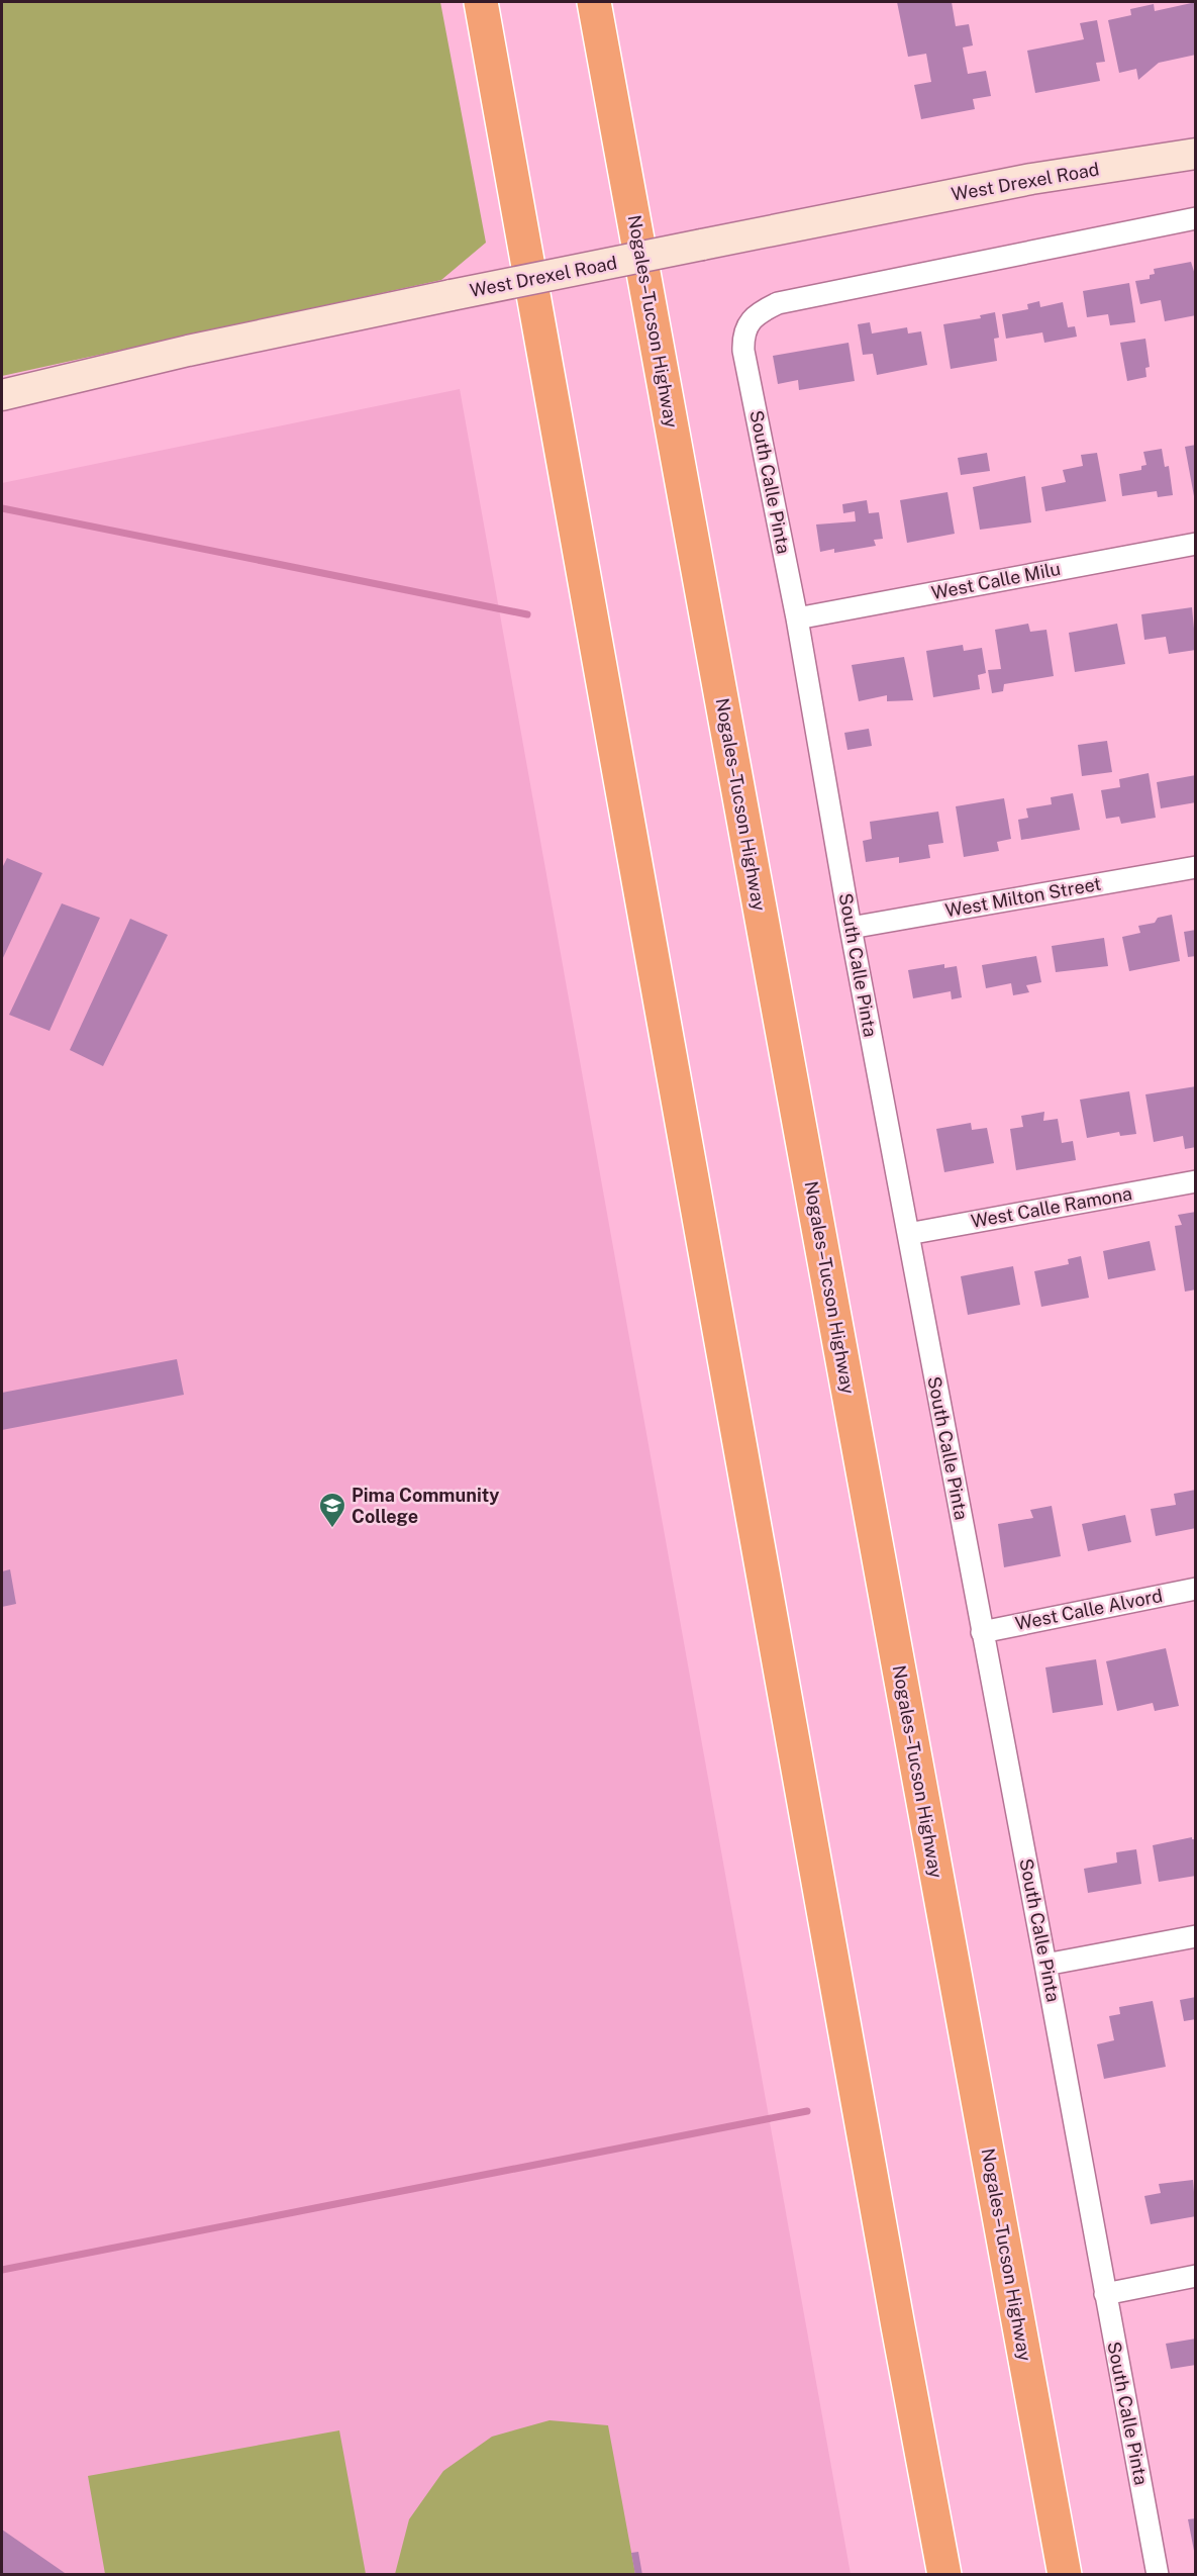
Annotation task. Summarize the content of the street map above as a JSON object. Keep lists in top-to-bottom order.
{
  "streets": {
    "highway": ["Nogales–Tucson Highway"],
    "street": [
      "West Drexel Road",
      "South Calle Pinta",
      "West Calle Milu",
      "West Milton Street",
      "West Calle Ramona",
      "West Calle Alvord"
    ]
  },
  "crossings": [
    ["South Calle Pinta", "West Calle Milu"],
    ["South Calle Pinta", "West Milton Street"],
    ["South Calle Pinta", "West Calle Ramona"],
    ["South Calle Pinta", "West Calle Alvord"]
  ],
  "places": {
    "school or university": ["Pima Community College"]
  }
}
